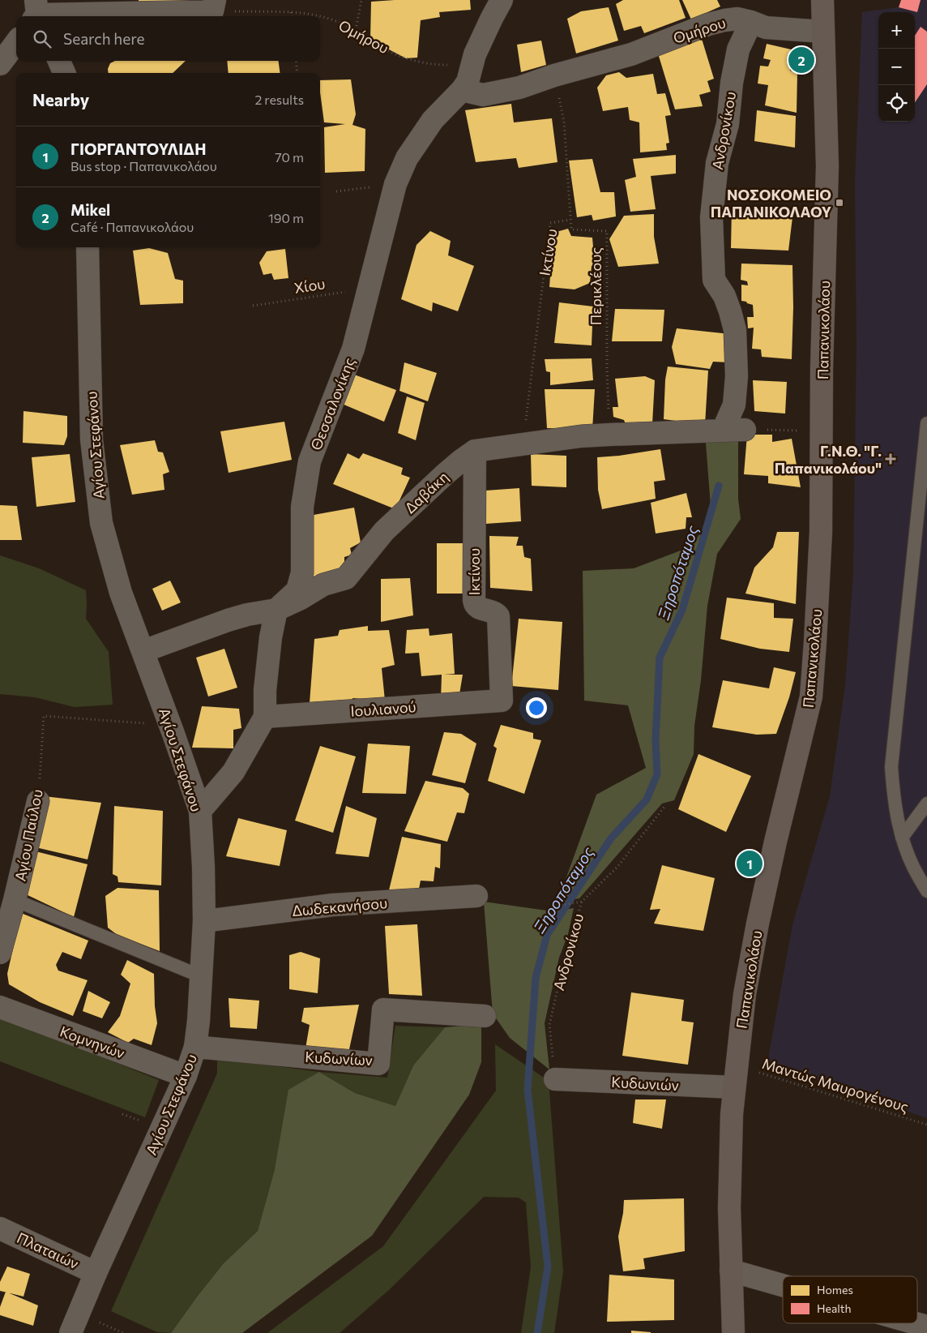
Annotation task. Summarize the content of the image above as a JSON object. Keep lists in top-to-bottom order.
{
  "streets": {
    "main road": ["Παπανικολάου"],
    "street": [
      "Ομήρου",
      "Ανδρονίκου",
      "Ικτίνου",
      "Θεσσαλονίκης",
      "Αγίου Στεφάνου",
      "Δαβάκη",
      "Ιουλιανού",
      "Αγίου Παύλου",
      "Δωδεκανήσου",
      "Κομνηνών",
      "Κυδωνίων",
      "Κυδωνιών",
      "Πλαταιών"
    ],
    "path": ["Χίου", "Περικλέους", "Μαντώς Μαυρογένους"]
  },
  "crossings": [
    ["Ομήρου", "Ανδρονίκου"],
    ["Ομήρου", "Παπανικολάου"],
    ["Ομήρου", "Θεσσαλονίκης"],
    ["Ανδρονίκου", "Κυδωνιών"],
    ["Ικτίνου", "Περικλέους"],
    ["Ικτίνου", "Δαβάκη"],
    ["Ικτίνου", "Ιουλιανού"],
    ["Χίου", "Θεσσαλονίκης"],
    ["Παπανικολάου", "Κυδωνιών"],
    ["Παπανικολάου", "Μαντώς Μαυρογένους"],
    ["Θεσσαλονίκης", "Δαβάκη"],
    ["Αγίου Στεφάνου", "Δαβάκη"],
    ["Αγίου Στεφάνου", "Αγίου Παύλου"],
    ["Αγίου Στεφάνου", "Δωδεκανήσου"],
    ["Αγίου Στεφάνου", "Κομνηνών"],
    ["Αγίου Στεφάνου", "Κυδωνίων"],
    ["Αγίου Στεφάνου", "Πλαταιών"]
  ],
  "water": ["Ξηροπόταμος"],
  "places": {
    "transit": ["ΝΟΣΟΚΟΜΕΙΟ ΠΑΠΑΝΙΚΟΛΑΟΥ"],
    "health": ["Γ.Ν.Θ. \"Γ. Παπανικολάου\""]
  },
  "legend": ["Homes", "Health"],
  "page": {
    "map_buttons": ["+", "−"],
    "search": "Search here",
    "pins": ["2", "1"],
    "heading": ["Nearby", "2 results"],
    "list": [
      {
        "mark": "1",
        "name": "ΓΙΟΡΓΑΝΤΟΥΛΙΔΗ",
        "note": "Bus stop · Παπανικολάου",
        "value": "70 m"
      },
      {
        "mark": "2",
        "name": "Mikel",
        "note": "Café · Παπανικολάου",
        "value": "190 m"
      }
    ]
  }
}
